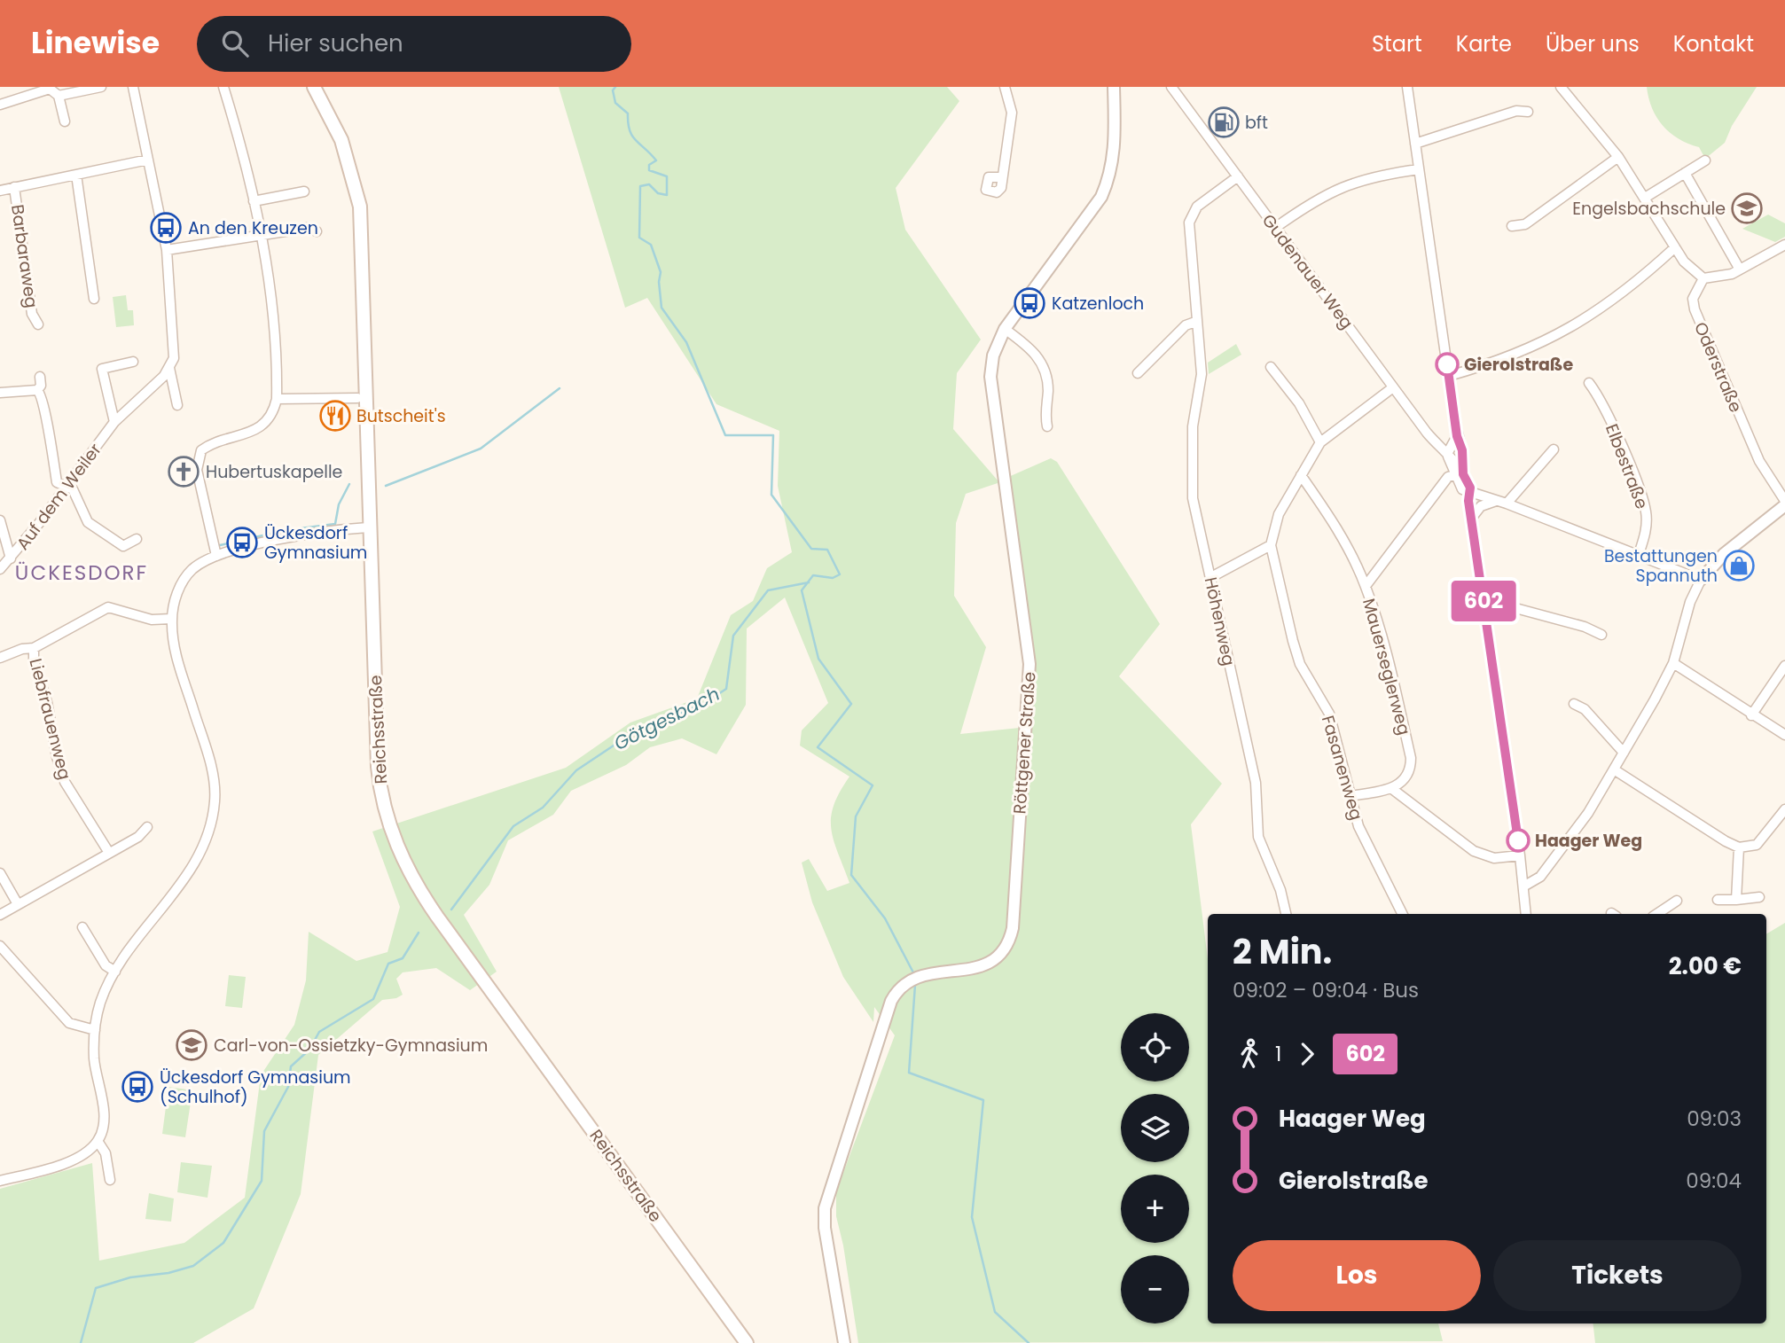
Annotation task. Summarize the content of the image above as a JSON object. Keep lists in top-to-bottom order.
{
  "streets": {
    "main road": ["Reichsstraße"],
    "street": [
      "Barbaraweg",
      "Gudenauer Weg",
      "Oderstraße",
      "Elbestraße",
      "Auf dem Weiler",
      "Höhenweg",
      "Mauerseglerweg",
      "Liebfrauenweg",
      "Röttgener Straße",
      "Fasanenweg"
    ]
  },
  "crossings": [
    ["Gudenauer Weg", "Höhenweg"]
  ],
  "districts": ["ÜCKESDORF"],
  "water": ["Götgesbach"],
  "places": {
    "fuel station": ["bft"],
    "school or university": ["Engelsbachschule", "Carl-von-Ossietzky-Gymnasium"],
    "bus stop": [
      "An den Kreuzen",
      "Katzenloch",
      "Ückesdorf Gymnasium",
      "Ückesdorf Gymnasium (Schulhof)"
    ],
    "other": ["Gierolstraße", "Haager Weg"],
    "restaurant": ["Butscheit's"],
    "church": ["Hubertuskapelle"],
    "shop": ["Bestattungen Spannuth"]
  },
  "lines": ["bus line 602"],
  "page": {
    "header": "Linewise",
    "search": "Hier suchen",
    "nav": [
      "Start",
      "Karte",
      "Über uns",
      "Kontakt"
    ],
    "on_map": "602",
    "heading": ["2 Min.", "09:02 – 09:04 · Bus", "2.00 €"],
    "map_buttons": ["+", "−"],
    "legs": ["1", "602"],
    "list": [
      {
        "name": "Haager Weg",
        "value": "09:03"
      },
      {
        "name": "Gierolstraße",
        "value": "09:04"
      }
    ],
    "buttons": ["Los", "Tickets"]
  }
}
